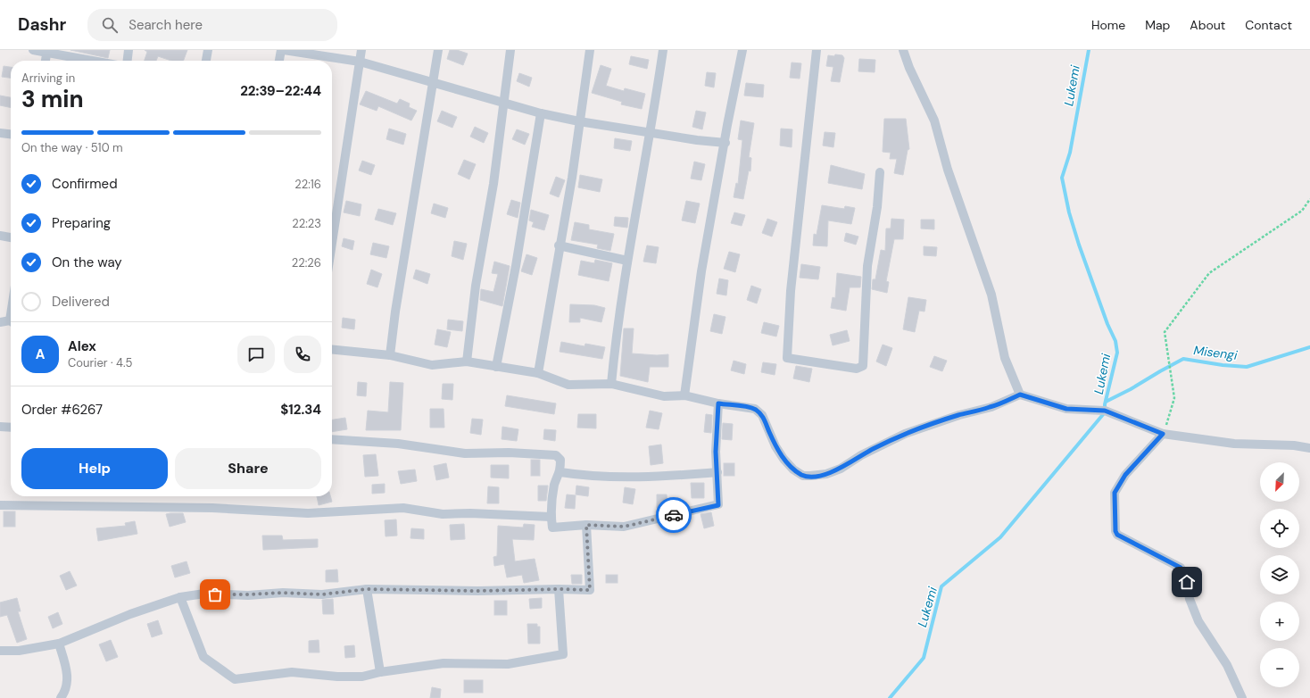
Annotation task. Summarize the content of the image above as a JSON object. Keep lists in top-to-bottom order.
{
  "water": ["Lukemi", "Misengi"],
  "north": "bottom left",
  "page": {
    "header": "Dashr",
    "search": "Search here",
    "nav": [
      "Home",
      "Map",
      "About",
      "Contact"
    ],
    "heading": ["3 min", "Arriving in", "22:39–22:44"],
    "panel": [
      "Alex",
      "Courier · 4.5",
      "Order #6267",
      "$12.34"
    ],
    "bar": "On the way · 510 m",
    "list": [
      ["Confirmed", "22:16"],
      ["Preparing", "22:23"],
      ["On the way", "22:26"],
      "Delivered"
    ],
    "round": "A",
    "buttons": ["Help", "Share"],
    "map_buttons": ["+", "−"]
  }
}
